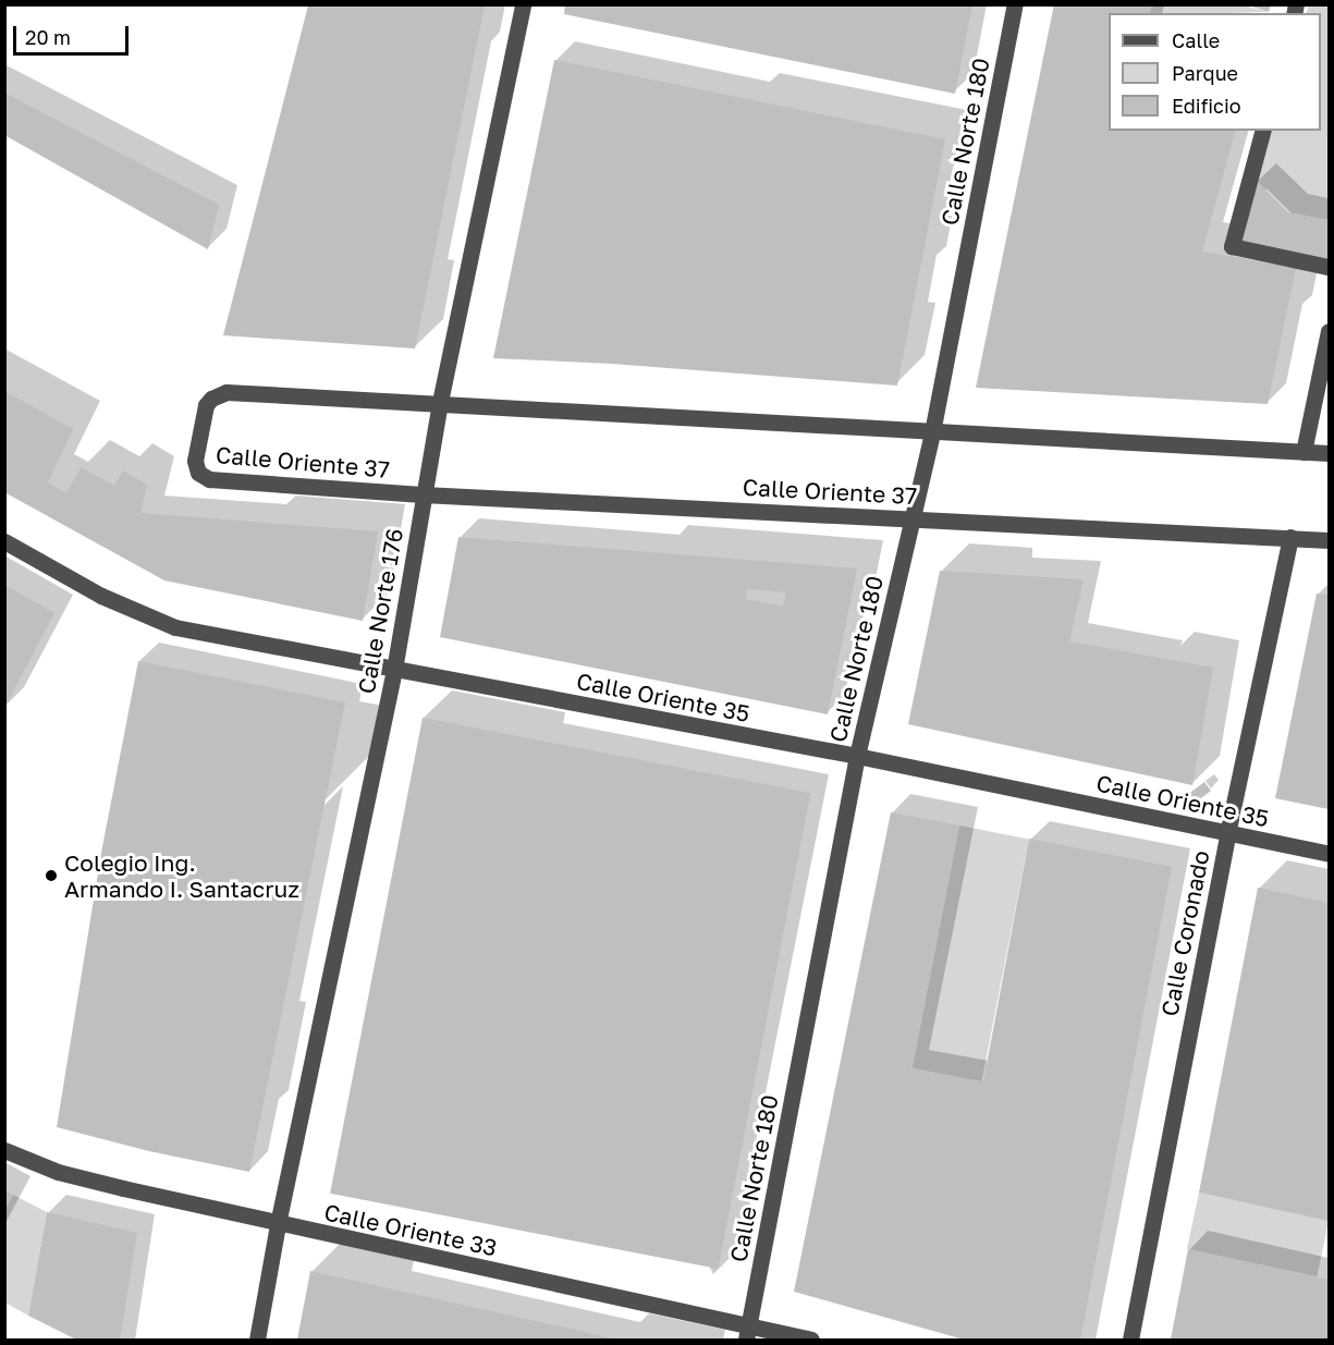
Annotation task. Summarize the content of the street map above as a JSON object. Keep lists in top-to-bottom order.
{
  "streets": {
    "street": [
      "Calle Norte 180",
      "Calle Oriente 37",
      "Calle Norte 176",
      "Calle Oriente 35",
      "Calle Coronado",
      "Calle Oriente 33"
    ]
  },
  "crossings": [
    ["Calle Norte 180", "Calle Oriente 37"],
    ["Calle Norte 180", "Calle Oriente 35"],
    ["Calle Norte 180", "Calle Oriente 33"],
    ["Calle Oriente 37", "Calle Norte 176"],
    ["Calle Oriente 37", "Calle Coronado"],
    ["Calle Norte 176", "Calle Oriente 35"],
    ["Calle Norte 176", "Calle Oriente 33"],
    ["Calle Oriente 35", "Calle Coronado"]
  ],
  "places": ["Colegio Ing. Armando I. Santacruz"],
  "legend": ["Calle", "Parque", "Edificio"],
  "scale_bar": "20 m"
}
